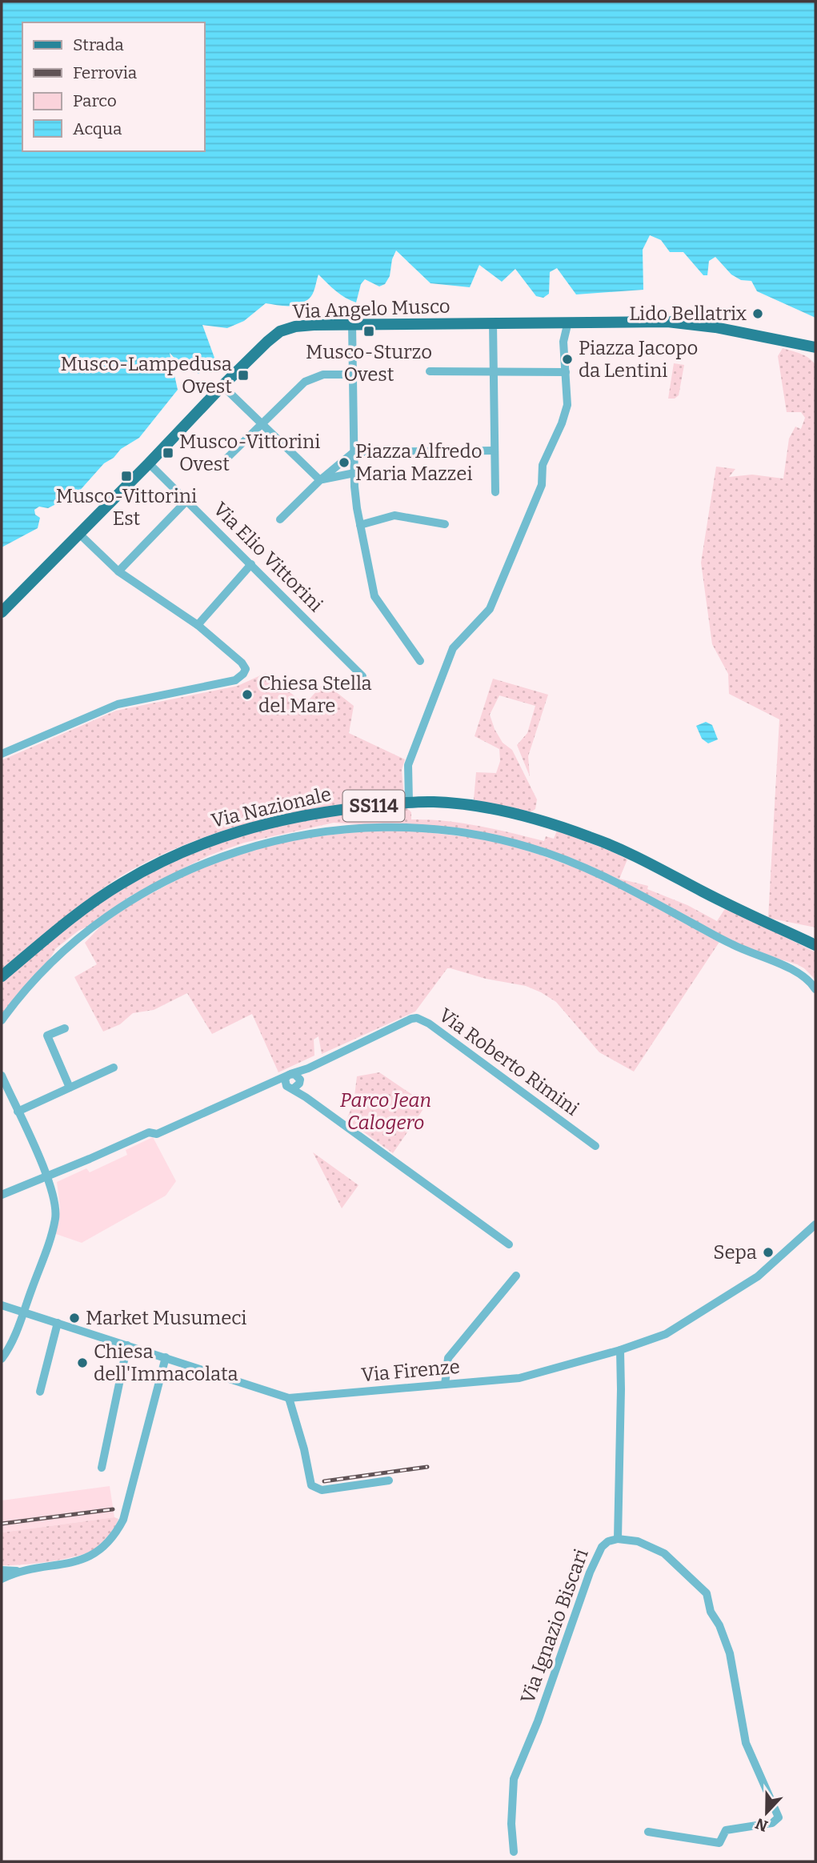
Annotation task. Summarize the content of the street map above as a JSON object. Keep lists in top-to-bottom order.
{
  "streets": {
    "main road": ["Via Angelo Musco", "SS114", "Via Nazionale"],
    "street": [
      "Via Elio Vittorini",
      "Via Roberto Rimini",
      "Via Firenze",
      "Via Ignazio Biscari"
    ]
  },
  "crossings": [
    ["Via Angelo Musco", "Via Elio Vittorini"],
    ["Via Firenze", "Via Ignazio Biscari"]
  ],
  "parks": ["Parco Jean Calogero"],
  "places": {
    "other": [
      "Lido Bellatrix",
      "Piazza Jacopo da Lentini",
      "Piazza Alfredo Maria Mazzei",
      "Chiesa Stella del Mare",
      "Sepa",
      "Market Musumeci",
      "Chiesa dell'Immacolata"
    ],
    "transit": [
      "Musco-Sturzo Ovest",
      "Musco-Lampedusa Ovest",
      "Musco-Vittorini Ovest",
      "Musco-Vittorini Est"
    ]
  },
  "legend": [
    "Strada",
    "Ferrovia",
    "Parco",
    "Acqua"
  ],
  "north": "bottom"
}
